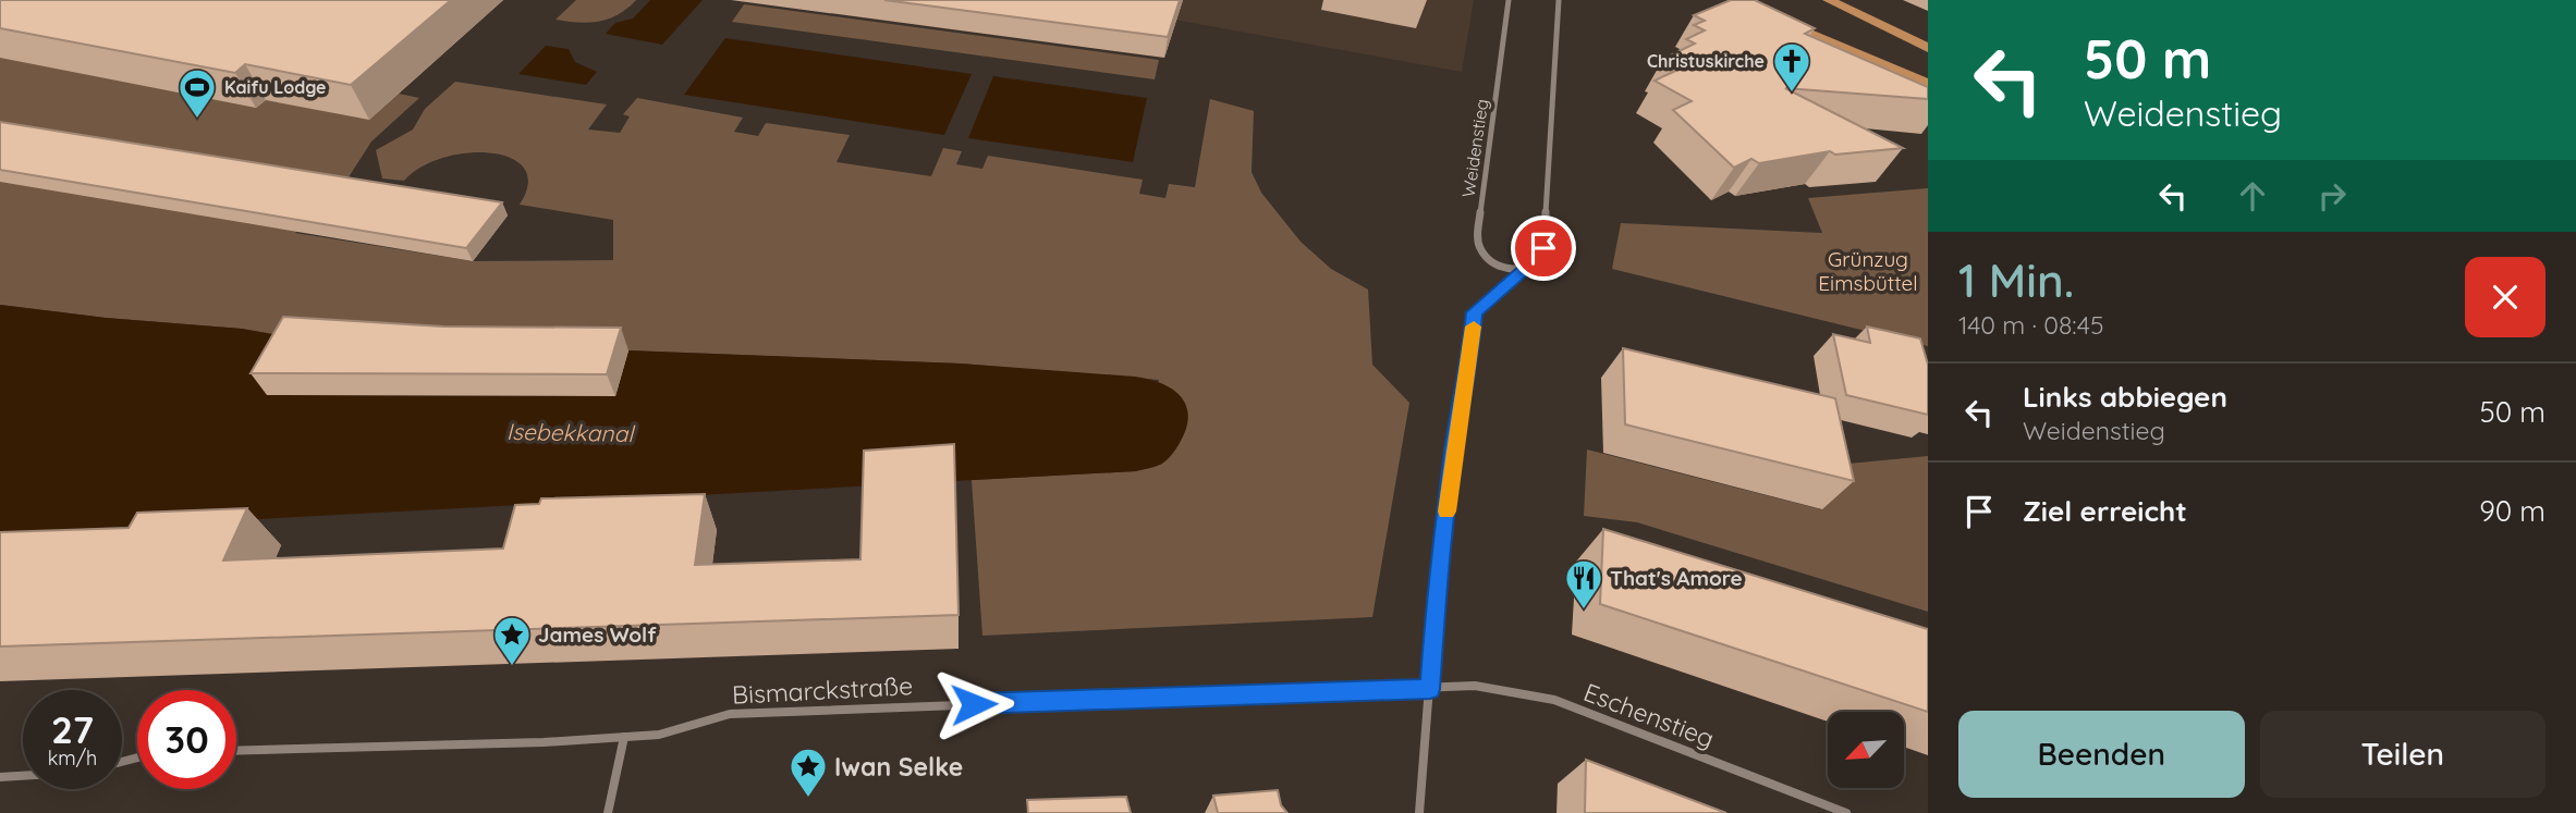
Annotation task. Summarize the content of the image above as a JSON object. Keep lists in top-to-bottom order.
{
  "streets": {
    "street": ["Weidenstieg", "Bismarckstraße", "Eschenstieg"]
  },
  "crossings": [
    ["Bismarckstraße", "Eschenstieg"]
  ],
  "water": ["Isebekkanal"],
  "parks": ["Grünzug Eimsbüttel"],
  "places": {
    "church": ["Christuskirche"],
    "sports": ["Kaifu Lodge"],
    "restaurant": ["That's Amore"],
    "place": ["James Wolf", "Iwan Selke"]
  },
  "north": "bottom left",
  "page": {
    "turn": ["50 m", "Weidenstieg"],
    "heading": ["1 Min.", "140 m · 08:45"],
    "list": [
      {
        "name": "Links abbiegen",
        "note": "Weidenstieg",
        "value": "50 m"
      },
      {
        "name": "Ziel erreicht",
        "value": "90 m"
      }
    ],
    "speed": "27 km/h",
    "limit": "30",
    "buttons": ["Beenden", "Teilen"]
  }
}
